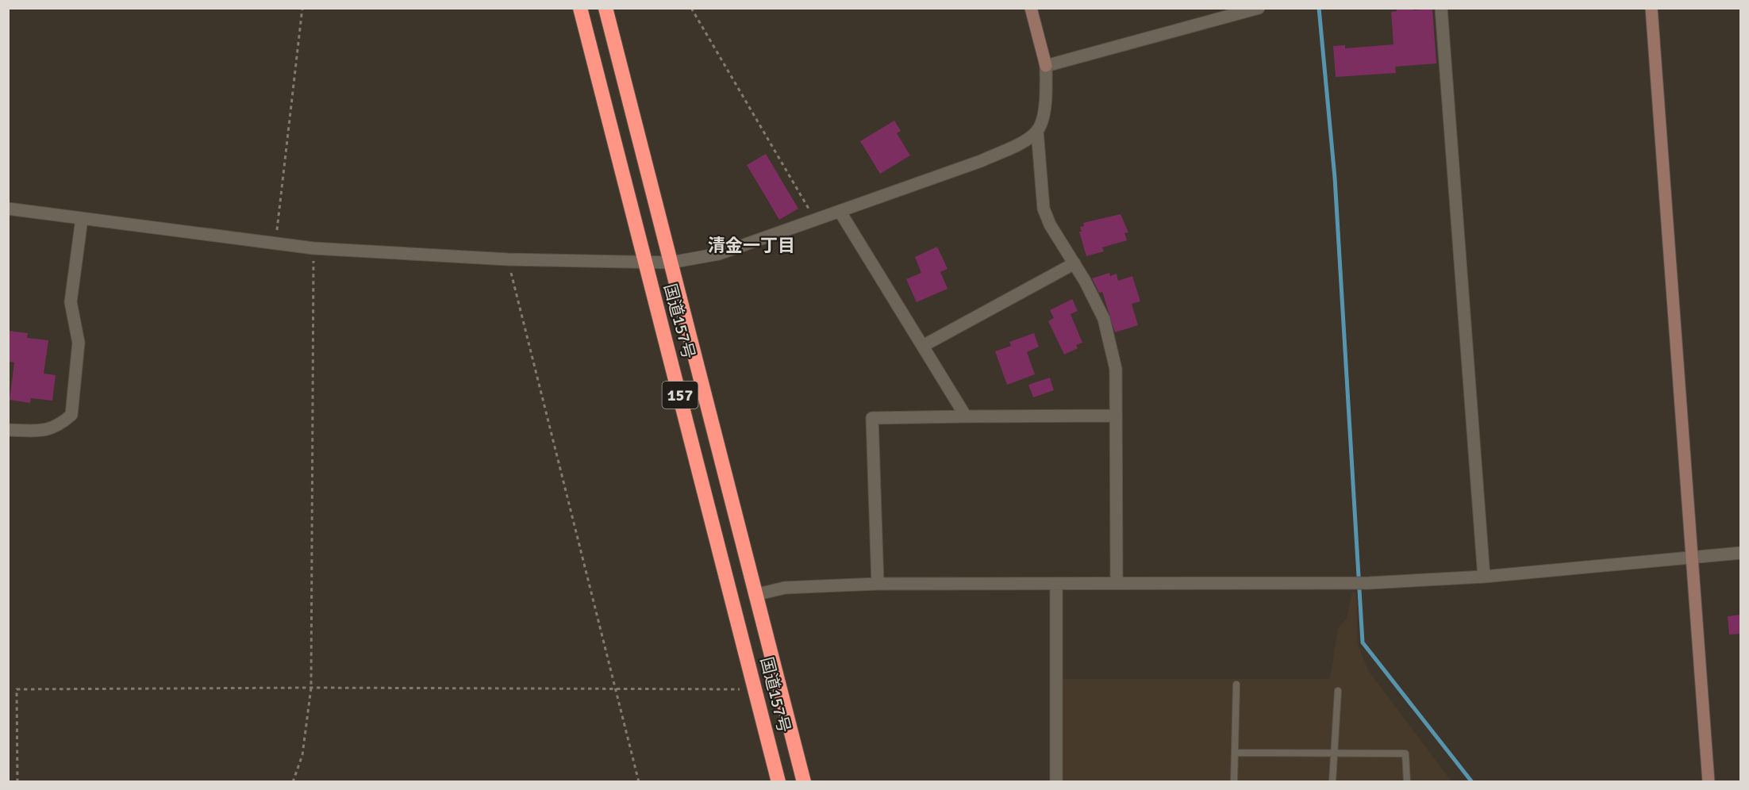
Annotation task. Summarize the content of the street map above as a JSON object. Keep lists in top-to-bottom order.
{
  "streets": {
    "highway": ["国道157号", "157"]
  },
  "districts": ["清金一丁目"]
}
